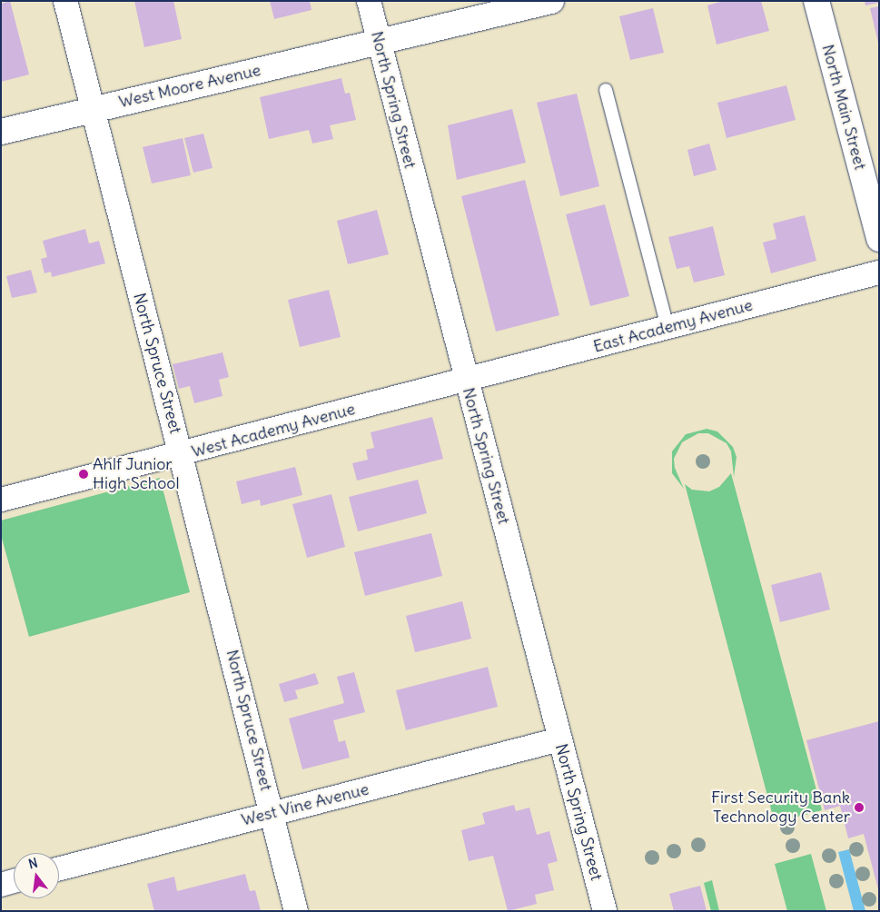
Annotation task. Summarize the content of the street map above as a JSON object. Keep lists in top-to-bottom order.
{
  "streets": {
    "street": [
      "West Moore Avenue",
      "North Spring Street",
      "North Main Street",
      "East Academy Avenue",
      "North Spruce Street",
      "West Academy Avenue",
      "West Vine Avenue"
    ]
  },
  "crossings": [
    ["West Moore Avenue", "North Spring Street"],
    ["West Moore Avenue", "North Spruce Street"],
    ["North Spring Street", "East Academy Avenue"],
    ["North Spring Street", "West Academy Avenue"],
    ["North Spring Street", "West Vine Avenue"],
    ["East Academy Avenue", "West Academy Avenue"],
    ["North Spruce Street", "West Academy Avenue"],
    ["North Spruce Street", "West Vine Avenue"]
  ],
  "places": ["Ahlf Junior High School", "First Security Bank Technology Center"],
  "north": "top"
}
